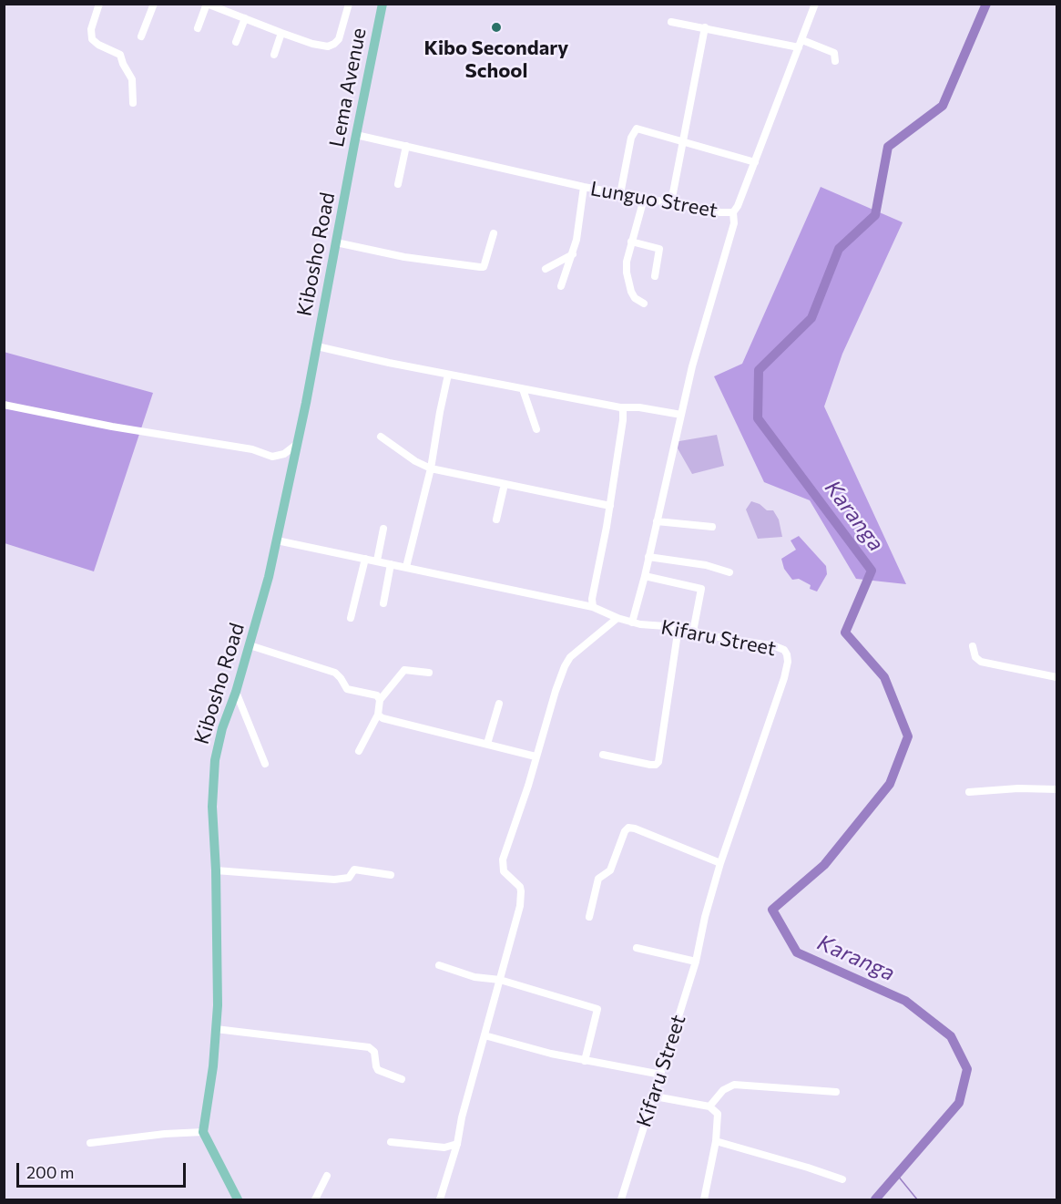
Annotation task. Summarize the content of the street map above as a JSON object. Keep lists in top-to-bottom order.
{
  "streets": {
    "main road": ["Lema Avenue", "Kibosho Road"],
    "street": ["Lunguo Street", "Kifaru Street"]
  },
  "crossings": [
    ["Lema Avenue", "Lunguo Street"],
    ["Lema Avenue", "Kibosho Road"],
    ["Kibosho Road", "Kifaru Street"]
  ],
  "water": ["Karanga"],
  "places": ["Kibo Secondary School"],
  "scale_bar": "200 m"
}
